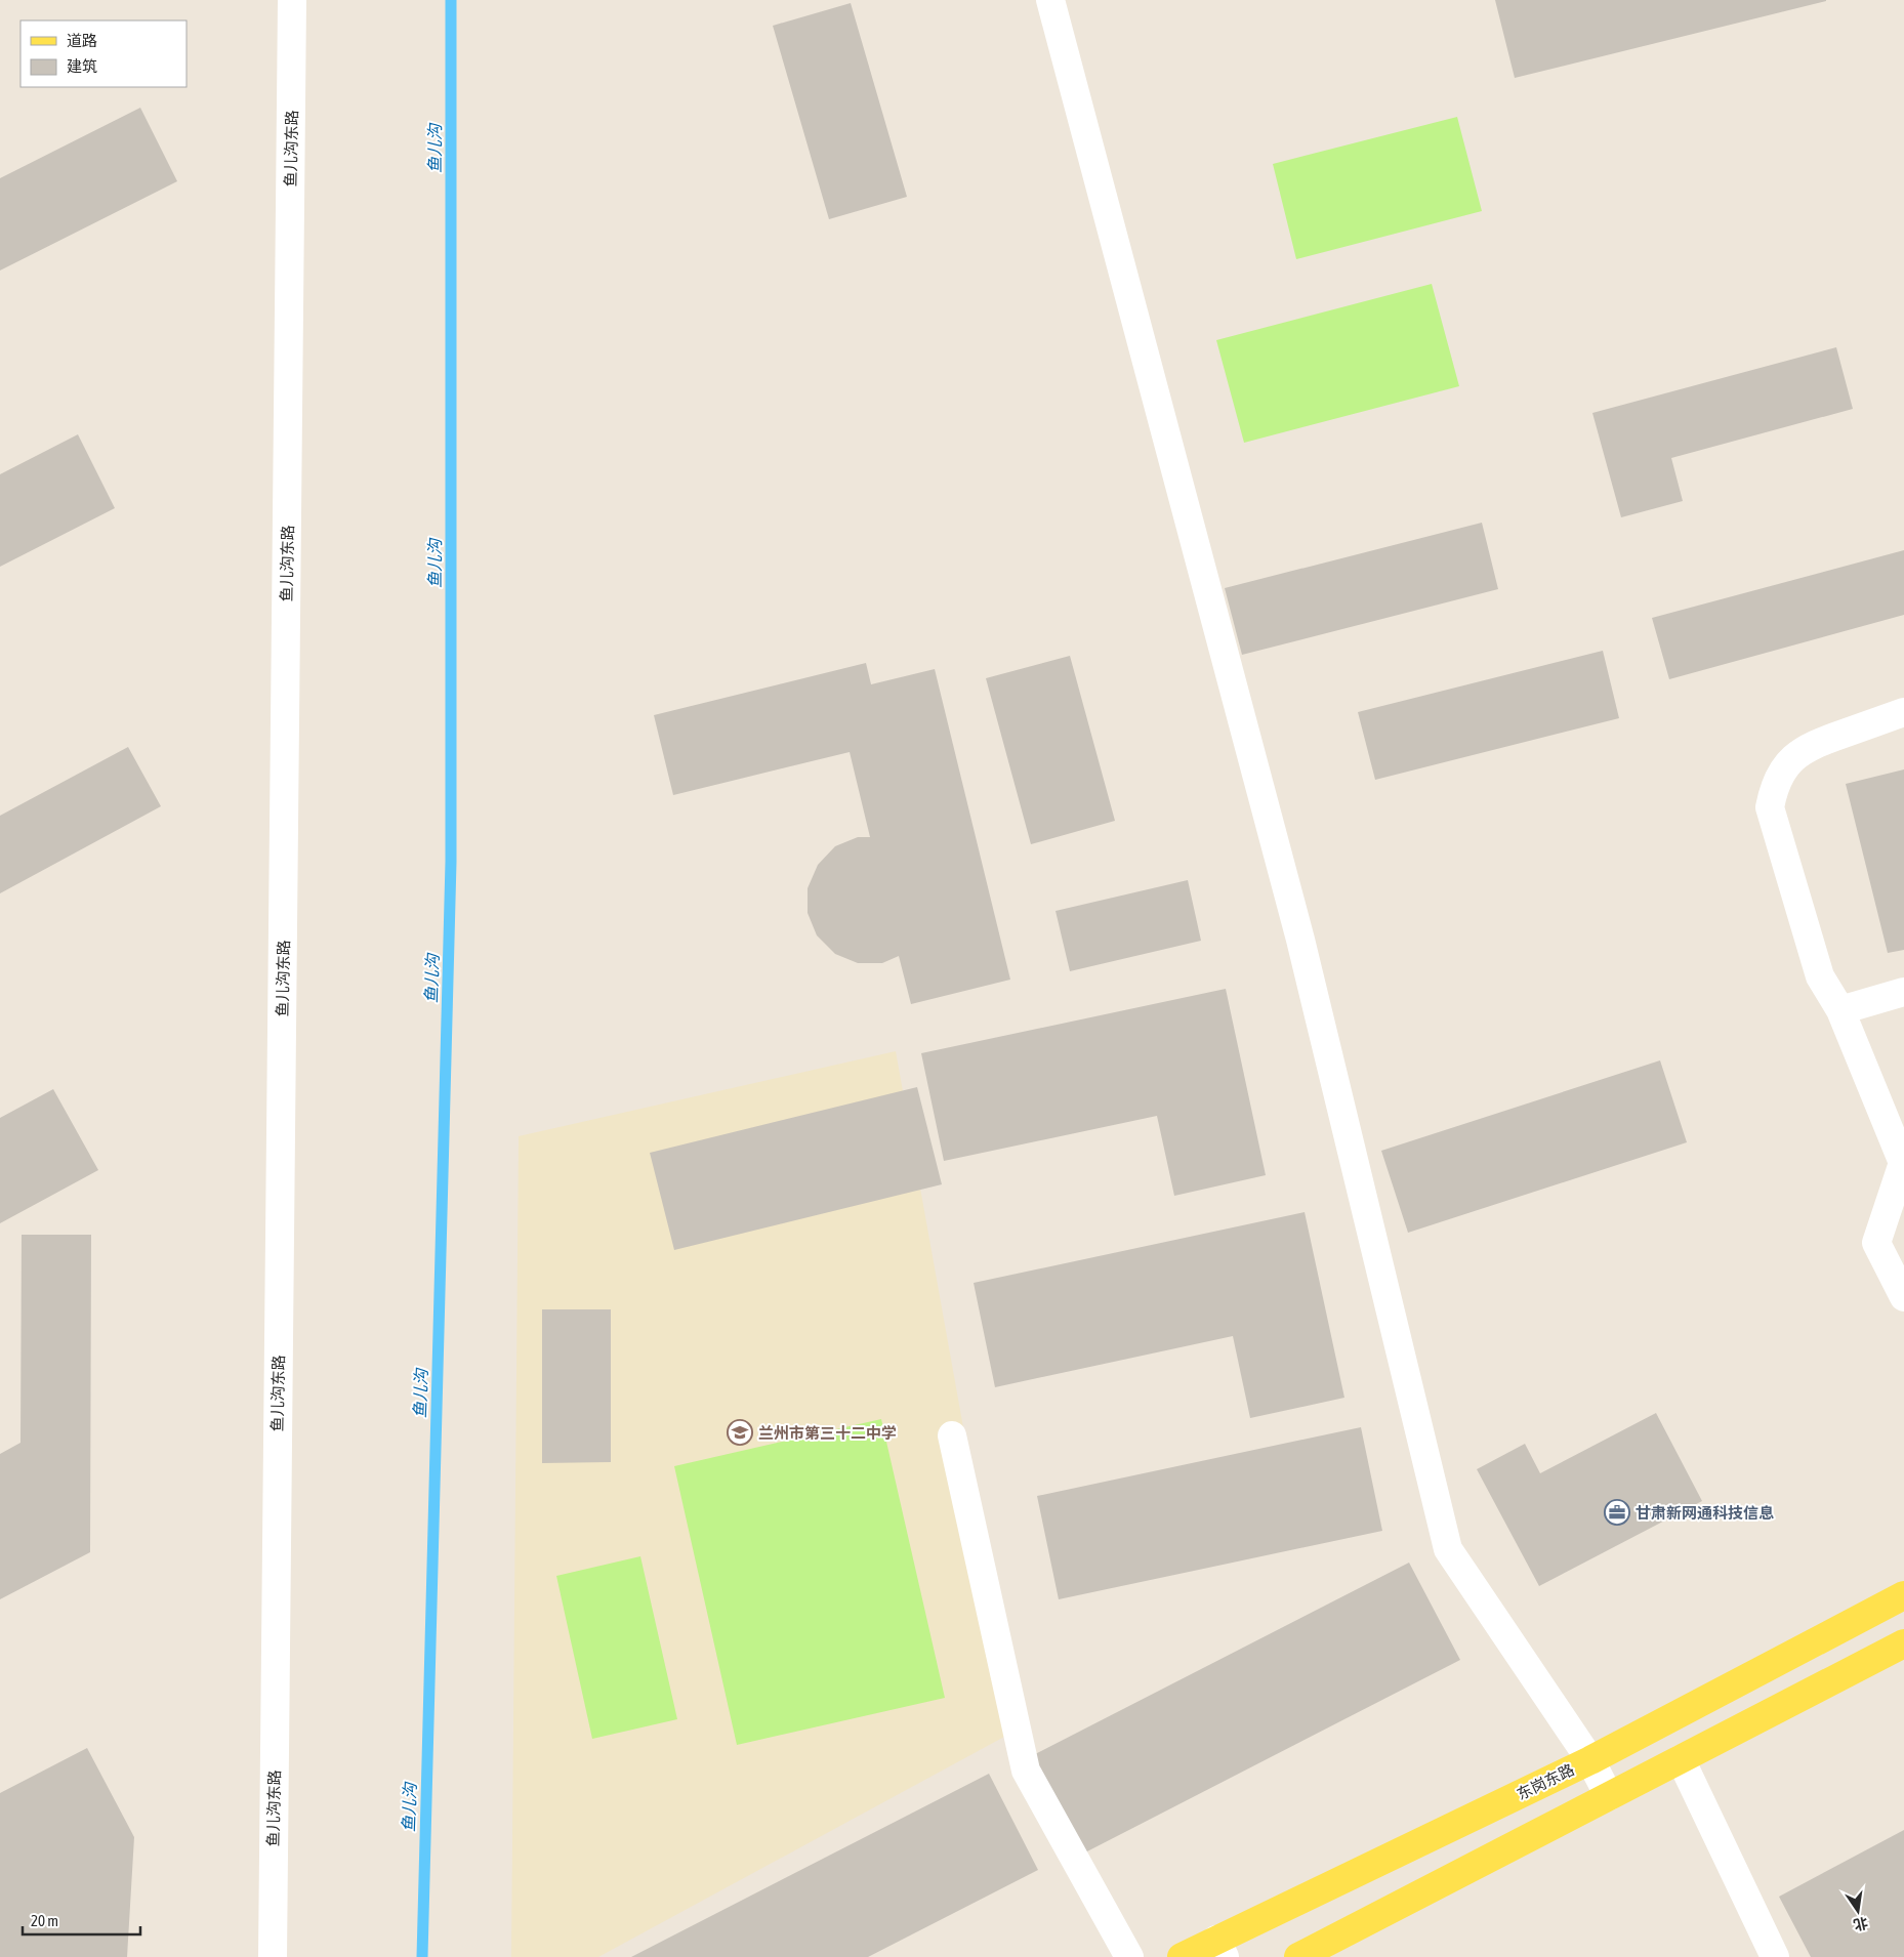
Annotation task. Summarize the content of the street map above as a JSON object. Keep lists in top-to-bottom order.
{
  "streets": {
    "main road": ["东岗东路"],
    "street": ["鱼儿沟东路"]
  },
  "water": ["鱼儿沟"],
  "places": {
    "school or university": ["兰州市第三十二中学"],
    "office": ["甘肃新网通科技信息"]
  },
  "legend": ["道路", "建筑"],
  "scale_bar": "20 m",
  "north": "bottom"
}
